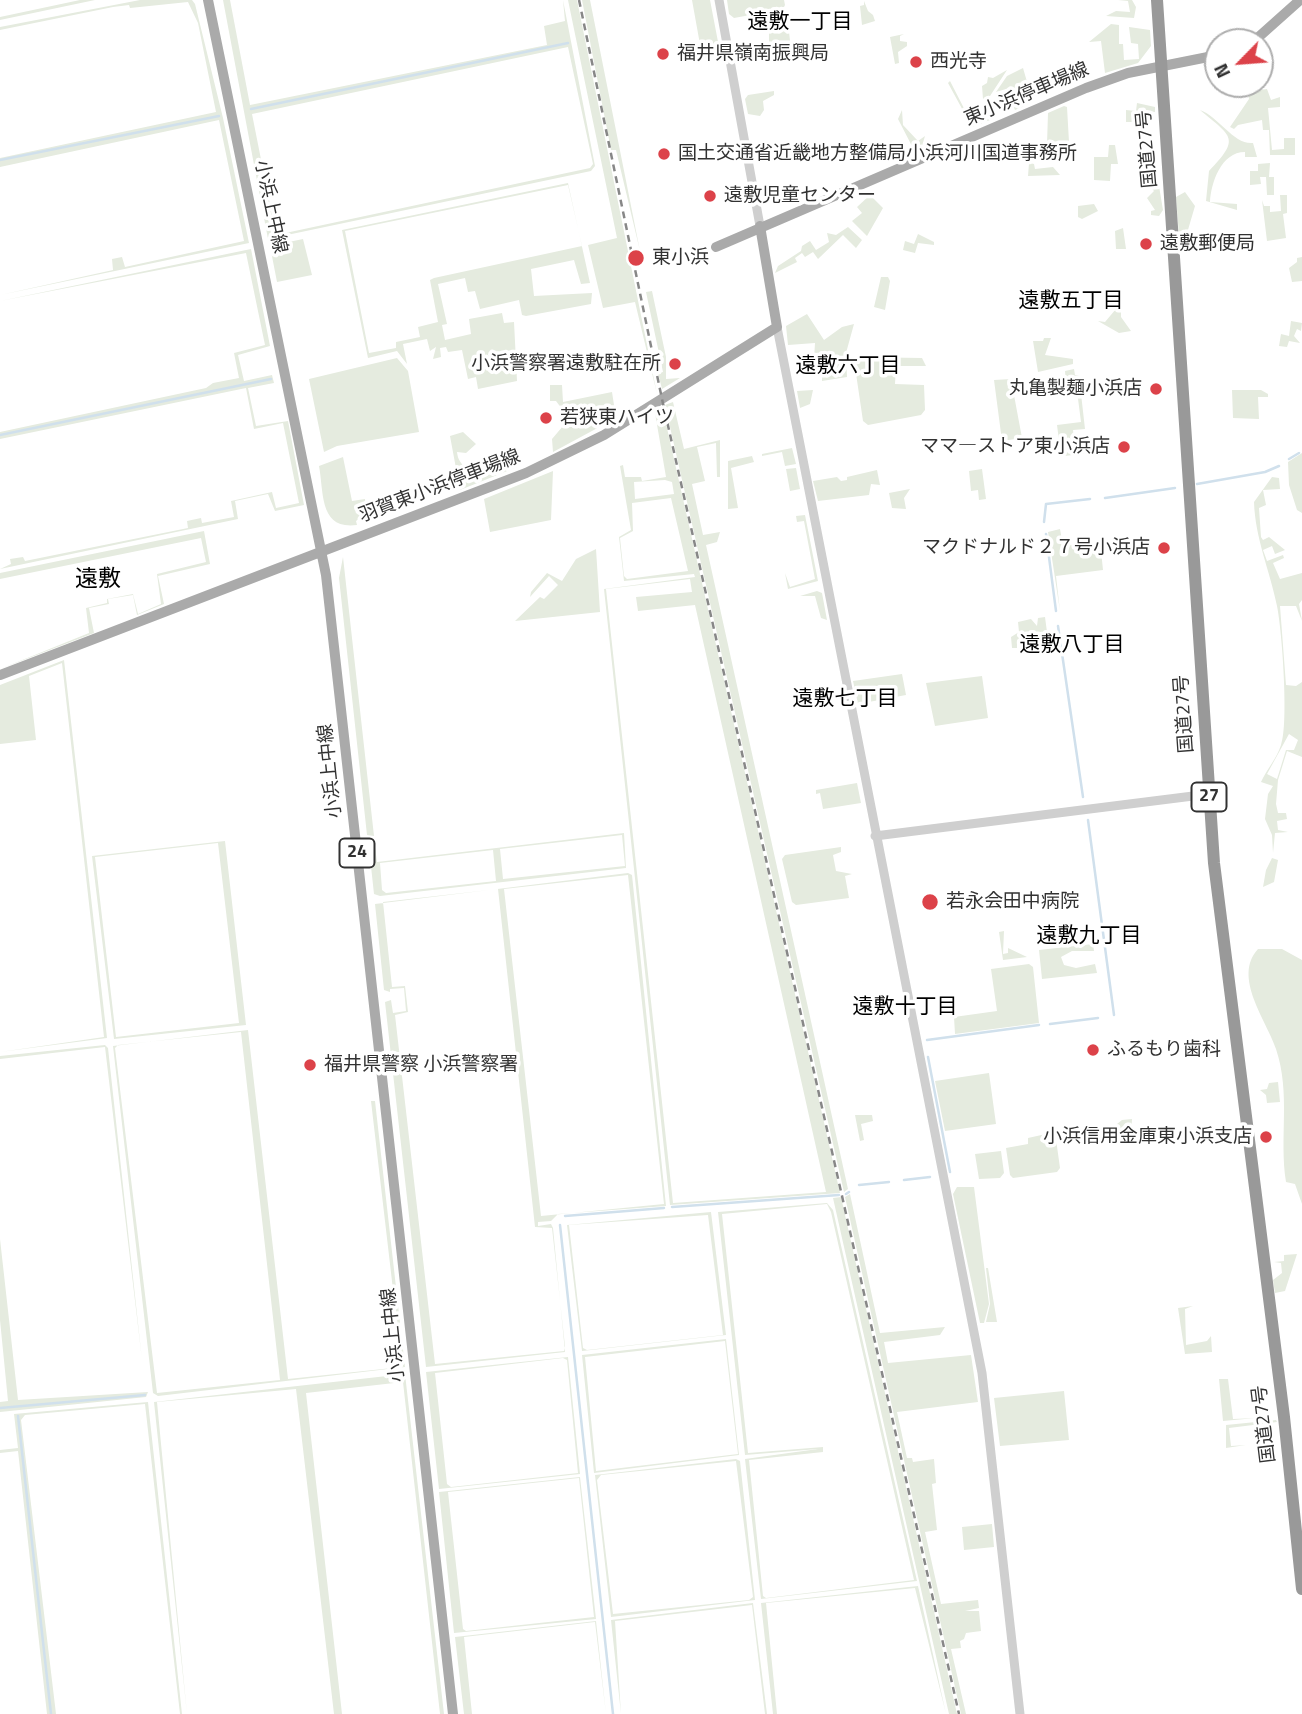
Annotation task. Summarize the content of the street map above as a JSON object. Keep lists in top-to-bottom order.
{
  "streets": {
    "highway": ["国道27号", "27"],
    "main road": [
      "東小浜停車場線",
      "小浜上中線",
      "羽賀東小浜停車場線",
      "24"
    ]
  },
  "crossings": [
    ["東小浜停車場線", "国道27号"],
    ["小浜上中線", "羽賀東小浜停車場線"]
  ],
  "districts": [
    "遠敷一丁目",
    "遠敷五丁目",
    "遠敷六丁目",
    "遠敷",
    "遠敷八丁目",
    "遠敷七丁目",
    "遠敷九丁目",
    "遠敷十丁目"
  ],
  "places": [
    "福井県嶺南振興局",
    "西光寺",
    "国土交通省近畿地方整備局小浜河川国道事務所",
    "遠敷児童センター",
    "遠敷郵便局",
    "東小浜",
    "小浜警察署遠敷駐在所",
    "丸亀製麺小浜店",
    "若狭東ハイツ",
    "ママ―ストア東小浜店",
    "マクドナルド２７号小浜店",
    "若永会田中病院",
    "ふるもり歯科",
    "福井県警察 小浜警察署",
    "小浜信用金庫東小浜支店"
  ],
  "north": "bottom left"
}
